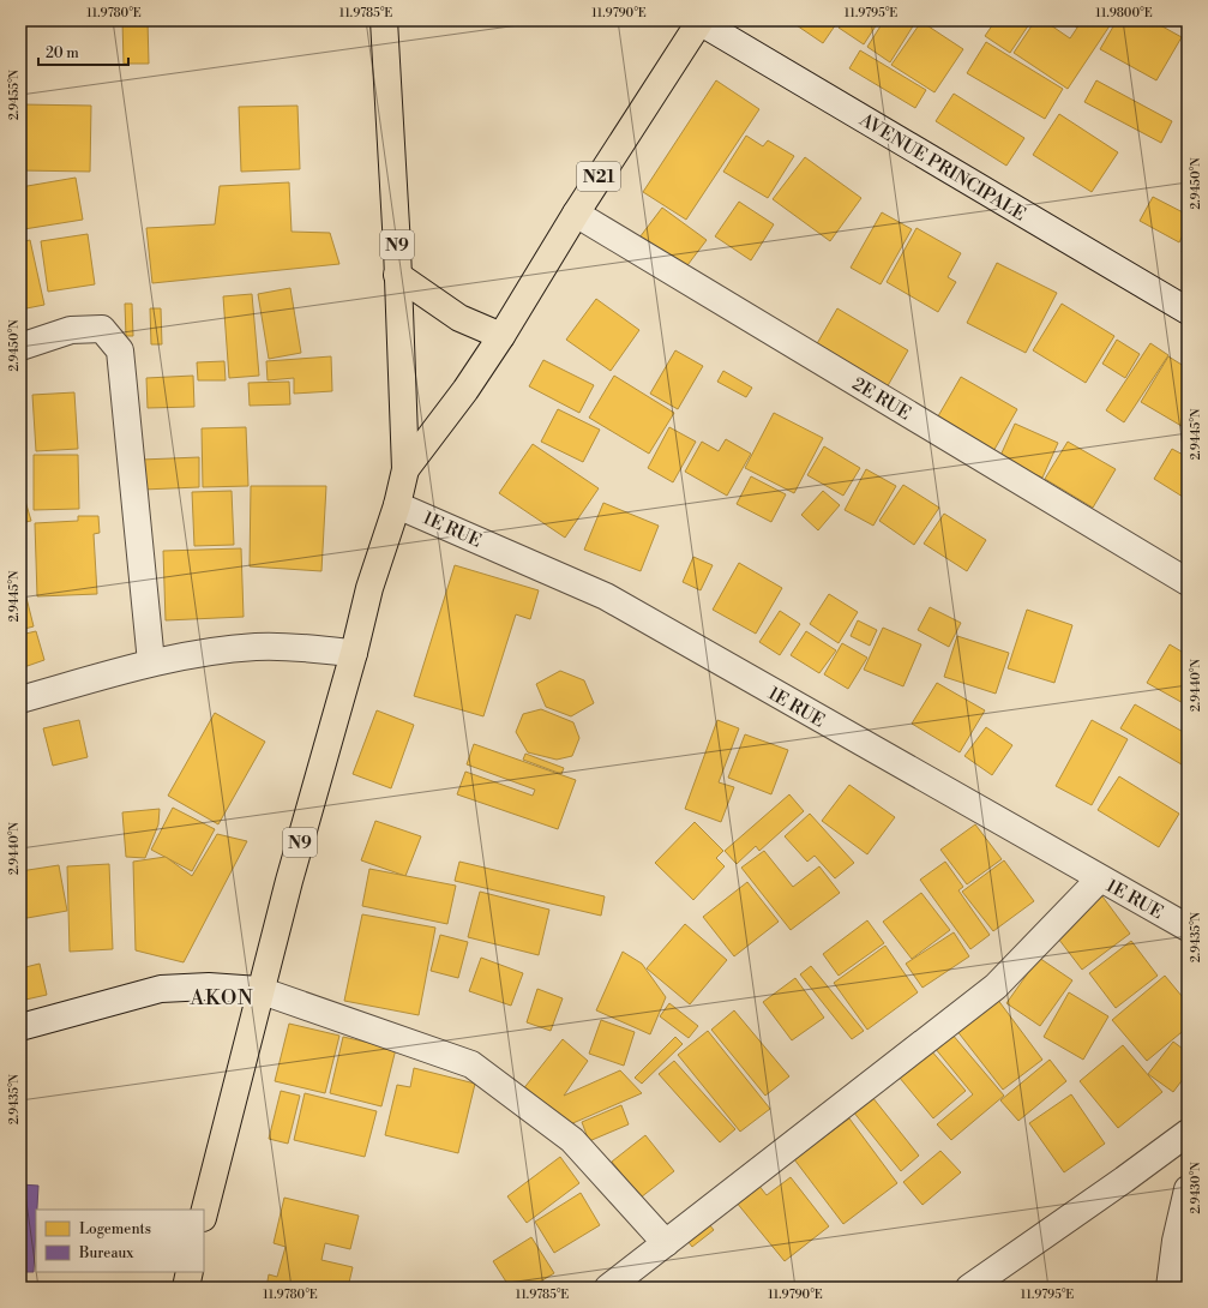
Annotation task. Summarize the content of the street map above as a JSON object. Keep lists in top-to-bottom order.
{
  "streets": {
    "main road": ["N21", "N9"],
    "street": ["AVENUE PRINCIPALE", "2E RUE", "1E RUE"]
  },
  "crossings": [
    ["AVENUE PRINCIPALE", "N21"],
    ["N21", "N9"],
    ["N21", "2E RUE"],
    ["N9", "1E RUE"]
  ],
  "districts": ["AKON"],
  "legend": ["Logements", "Bureaux"],
  "scale_bar": "20 m",
  "coordinates": [
    "11.9780°E",
    "11.9785°E",
    "11.9790°E",
    "11.9795°E",
    "11.9800°E",
    "2.9455°N",
    "2.9450°N",
    "2.9445°N",
    "2.9440°N",
    "2.9435°N",
    "2.9430°N"
  ]
}
